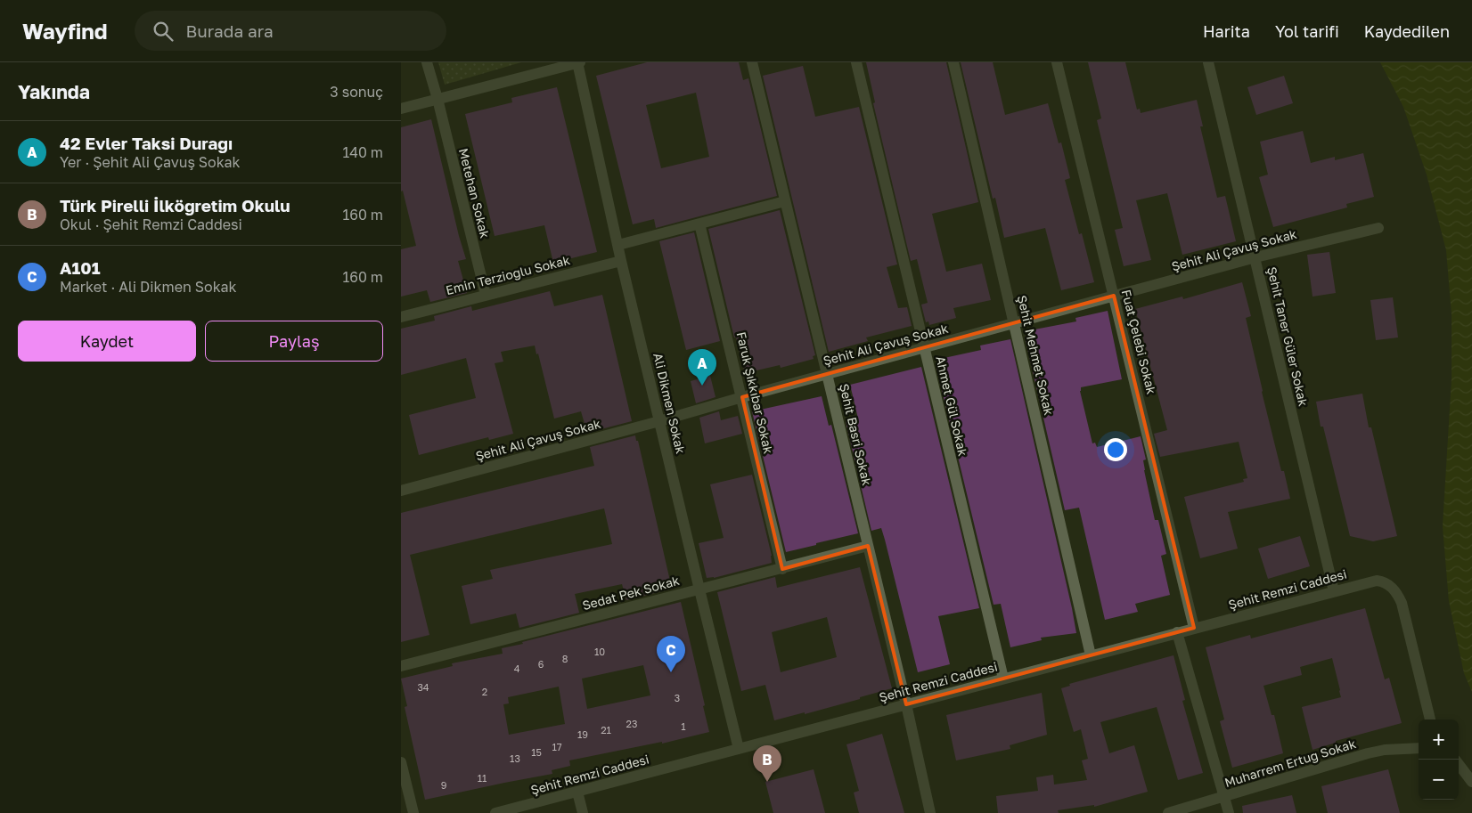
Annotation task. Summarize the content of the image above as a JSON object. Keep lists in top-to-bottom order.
{
  "streets": {
    "street": [
      "Metehan Sokak",
      "Şehit Ali Çavuş Sokak",
      "Emin Terzioğlu Sokak",
      "Şehit Taner Güler Sokak",
      "Fuat Çelebi Sokak",
      "Şehit Mehmet Sokak",
      "Faruk Şıkkıbar Sokak",
      "Ali Dikmen Sokak",
      "Ahmet Gül Sokak",
      "Şehit Basri Sokak",
      "Şehit Remzi Caddesi",
      "Sedat Pek Sokak",
      "Muharrem Ertuğ Sokak"
    ]
  },
  "crossings": [
    ["Metehan Sokak", "Emin Terzioğlu Sokak"],
    ["Şehit Ali Çavuş Sokak", "Şehit Taner Güler Sokak"],
    ["Şehit Ali Çavuş Sokak", "Fuat Çelebi Sokak"],
    ["Şehit Ali Çavuş Sokak", "Şehit Mehmet Sokak"],
    ["Şehit Ali Çavuş Sokak", "Faruk Şıkkıbar Sokak"],
    ["Şehit Ali Çavuş Sokak", "Ali Dikmen Sokak"],
    ["Şehit Ali Çavuş Sokak", "Ahmet Gül Sokak"],
    ["Şehit Ali Çavuş Sokak", "Şehit Basri Sokak"],
    ["Emin Terzioğlu Sokak", "Ali Dikmen Sokak"],
    ["Şehit Taner Güler Sokak", "Şehit Remzi Caddesi"],
    ["Fuat Çelebi Sokak", "Şehit Remzi Caddesi"],
    ["Şehit Mehmet Sokak", "Şehit Remzi Caddesi"],
    ["Faruk Şıkkıbar Sokak", "Sedat Pek Sokak"],
    ["Ali Dikmen Sokak", "Şehit Remzi Caddesi"],
    ["Ali Dikmen Sokak", "Sedat Pek Sokak"],
    ["Ahmet Gül Sokak", "Şehit Remzi Caddesi"],
    ["Şehit Basri Sokak", "Şehit Remzi Caddesi"],
    ["Şehit Basri Sokak", "Sedat Pek Sokak"]
  ],
  "house_numbers": [
    "10",
    "8",
    "6",
    "4",
    "34",
    "2",
    "3",
    "23",
    "1",
    "21",
    "19",
    "17",
    "15",
    "13",
    "11",
    "9"
  ],
  "page": {
    "header": "Wayfind",
    "search": "Burada ara",
    "nav": ["Harita", "Yol tarifi", "Kaydedilen"],
    "heading": ["Yakında", "3 sonuç"],
    "list": [
      {
        "mark": "A",
        "name": "42 Evler Taksi Durağı",
        "note": "Yer · Şehit Ali Çavuş Sokak",
        "value": "140 m"
      },
      {
        "mark": "B",
        "name": "Türk Pirelli İlköğretim Okulu",
        "note": "Okul · Şehit Remzi Caddesi",
        "value": "160 m"
      },
      {
        "mark": "C",
        "name": "A101",
        "note": "Market · Ali Dikmen Sokak",
        "value": "160 m"
      }
    ],
    "buttons": ["Kaydet", "Paylaş"],
    "pins": ["A", "C", "B"],
    "map_buttons": ["+", "−"]
  }
}
